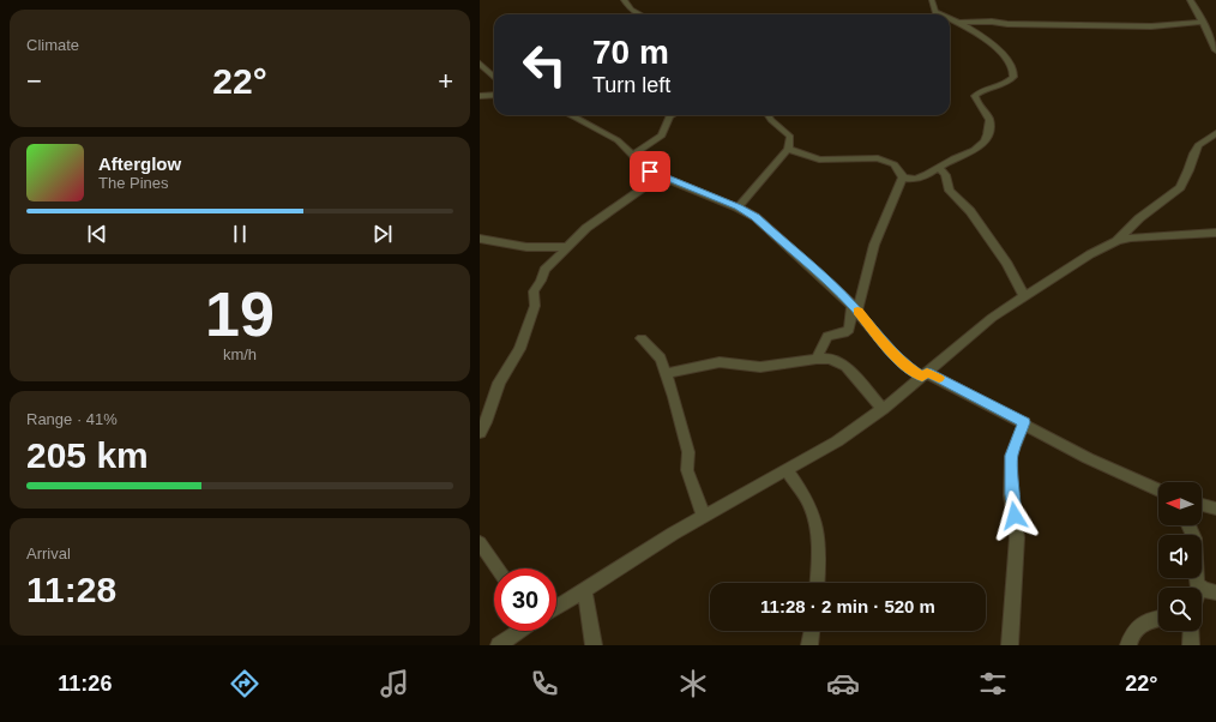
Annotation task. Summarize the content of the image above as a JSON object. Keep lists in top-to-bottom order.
{
  "north": "left",
  "page": {
    "tile": [
      "Climate",
      ["19", "km/h"],
      ["Range · 41%", "205 km"],
      ["Arrival", "11:28"]
    ],
    "turn": ["70 m", "Turn left"],
    "heat": ["−", "22°", "+"],
    "song": ["Afterglow", "The Pines"],
    "limit": "30",
    "trip": "11:28 · 2 min · 520 m",
    "tabs": ["11:26", "22°"]
  }
}
